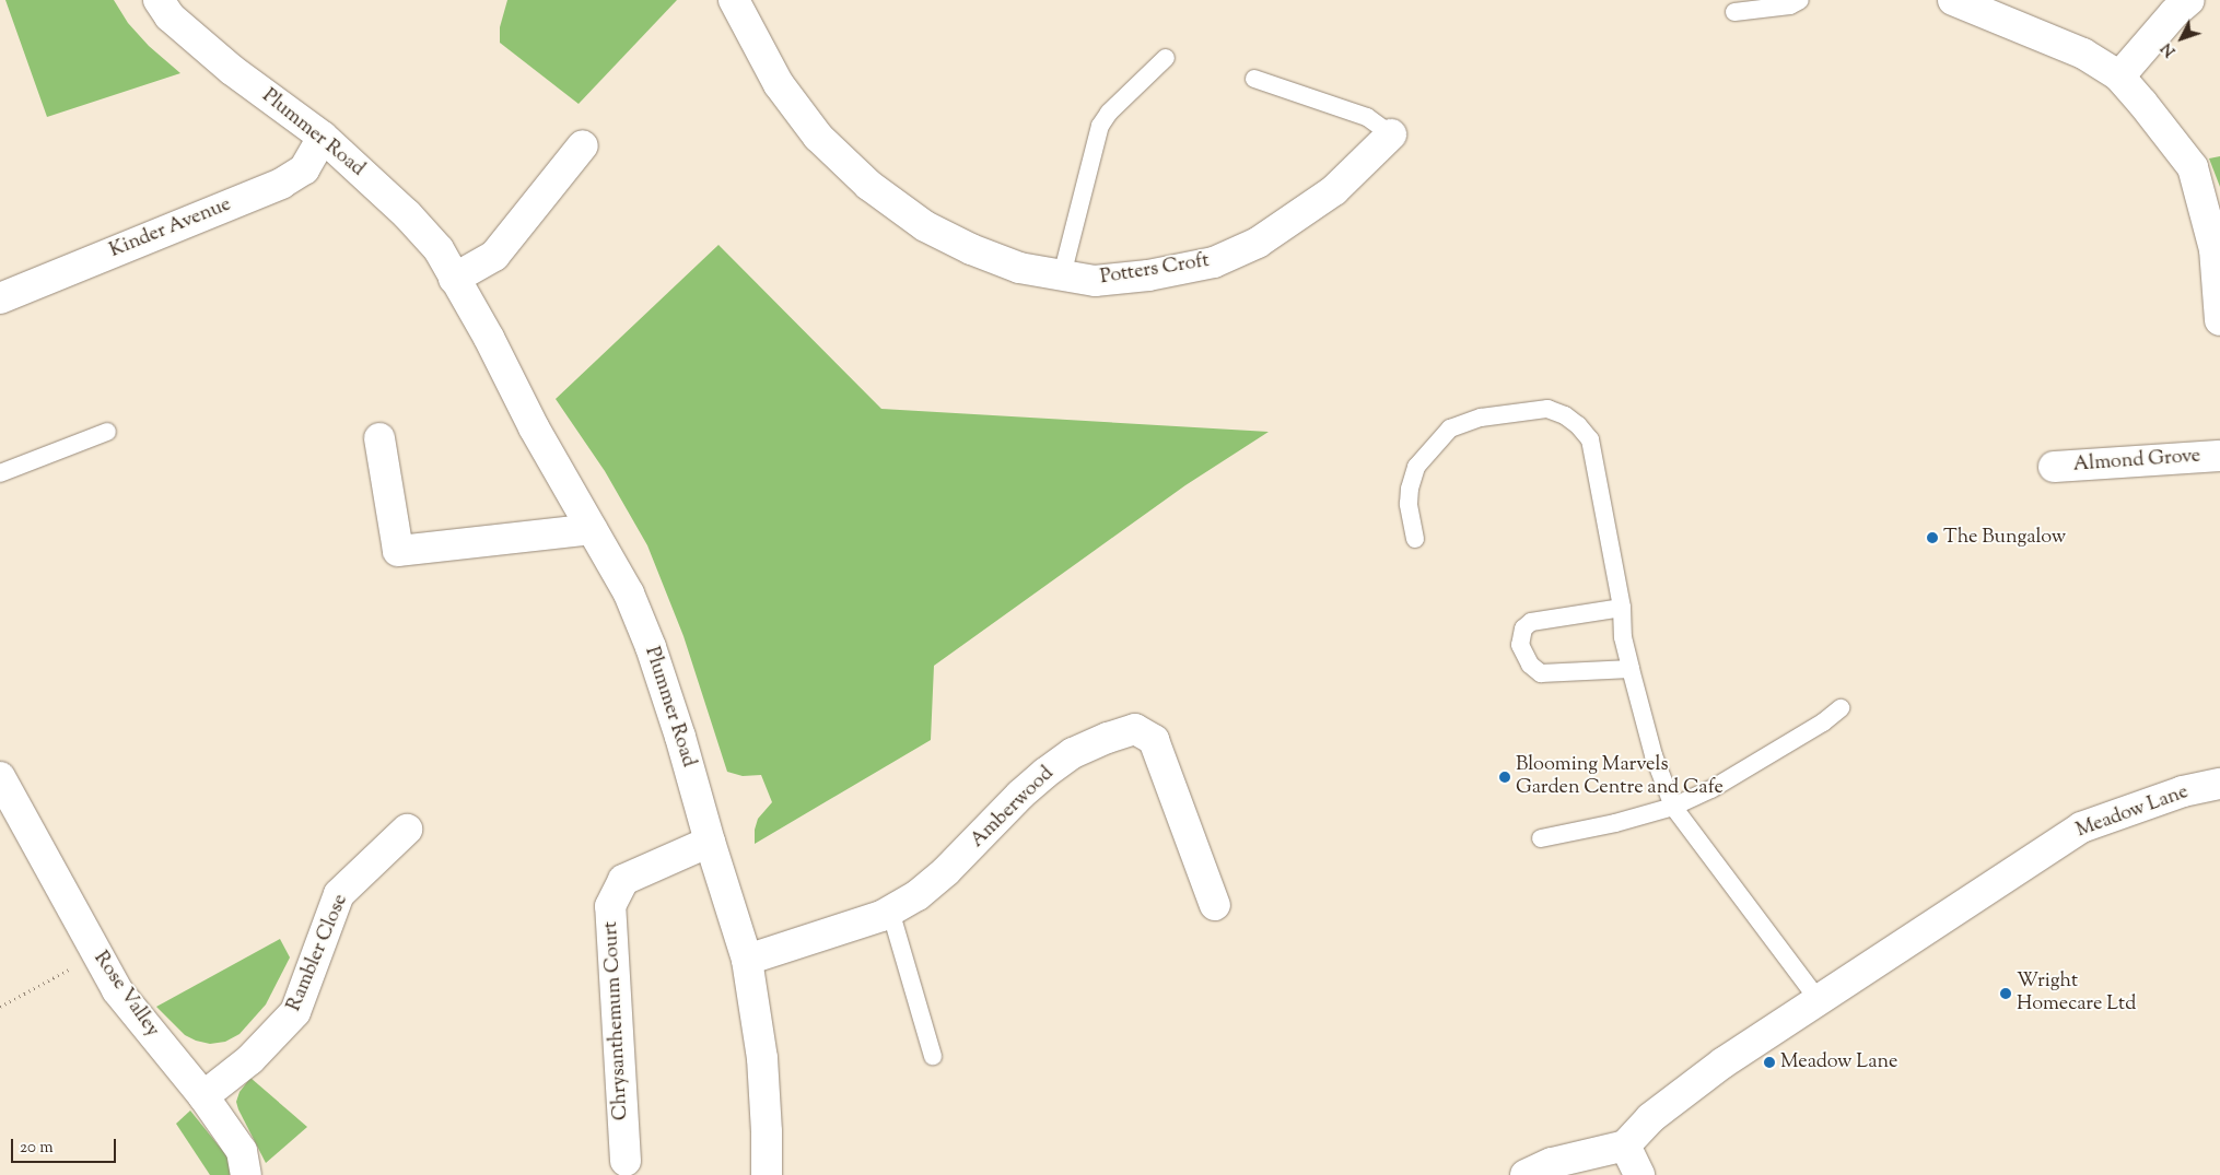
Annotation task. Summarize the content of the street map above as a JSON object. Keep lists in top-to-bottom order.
{
  "streets": {
    "street": [
      "Plummer Road",
      "Kinder Avenue",
      "Potters Croft",
      "Almond Grove",
      "Amberwood",
      "Meadow Lane",
      "Rambler Close",
      "Rose Valley",
      "Chrysanthemum Court"
    ]
  },
  "crossings": [
    ["Plummer Road", "Kinder Avenue"],
    ["Plummer Road", "Amberwood"],
    ["Plummer Road", "Chrysanthemum Court"],
    ["Rambler Close", "Rose Valley"]
  ],
  "places": [
    "The Bungalow",
    "Blooming Marvels Garden Centre and Cafe",
    "Wright Homecare Ltd",
    "Meadow Lane"
  ],
  "scale_bar": "20 m",
  "north": "bottom left"
}
